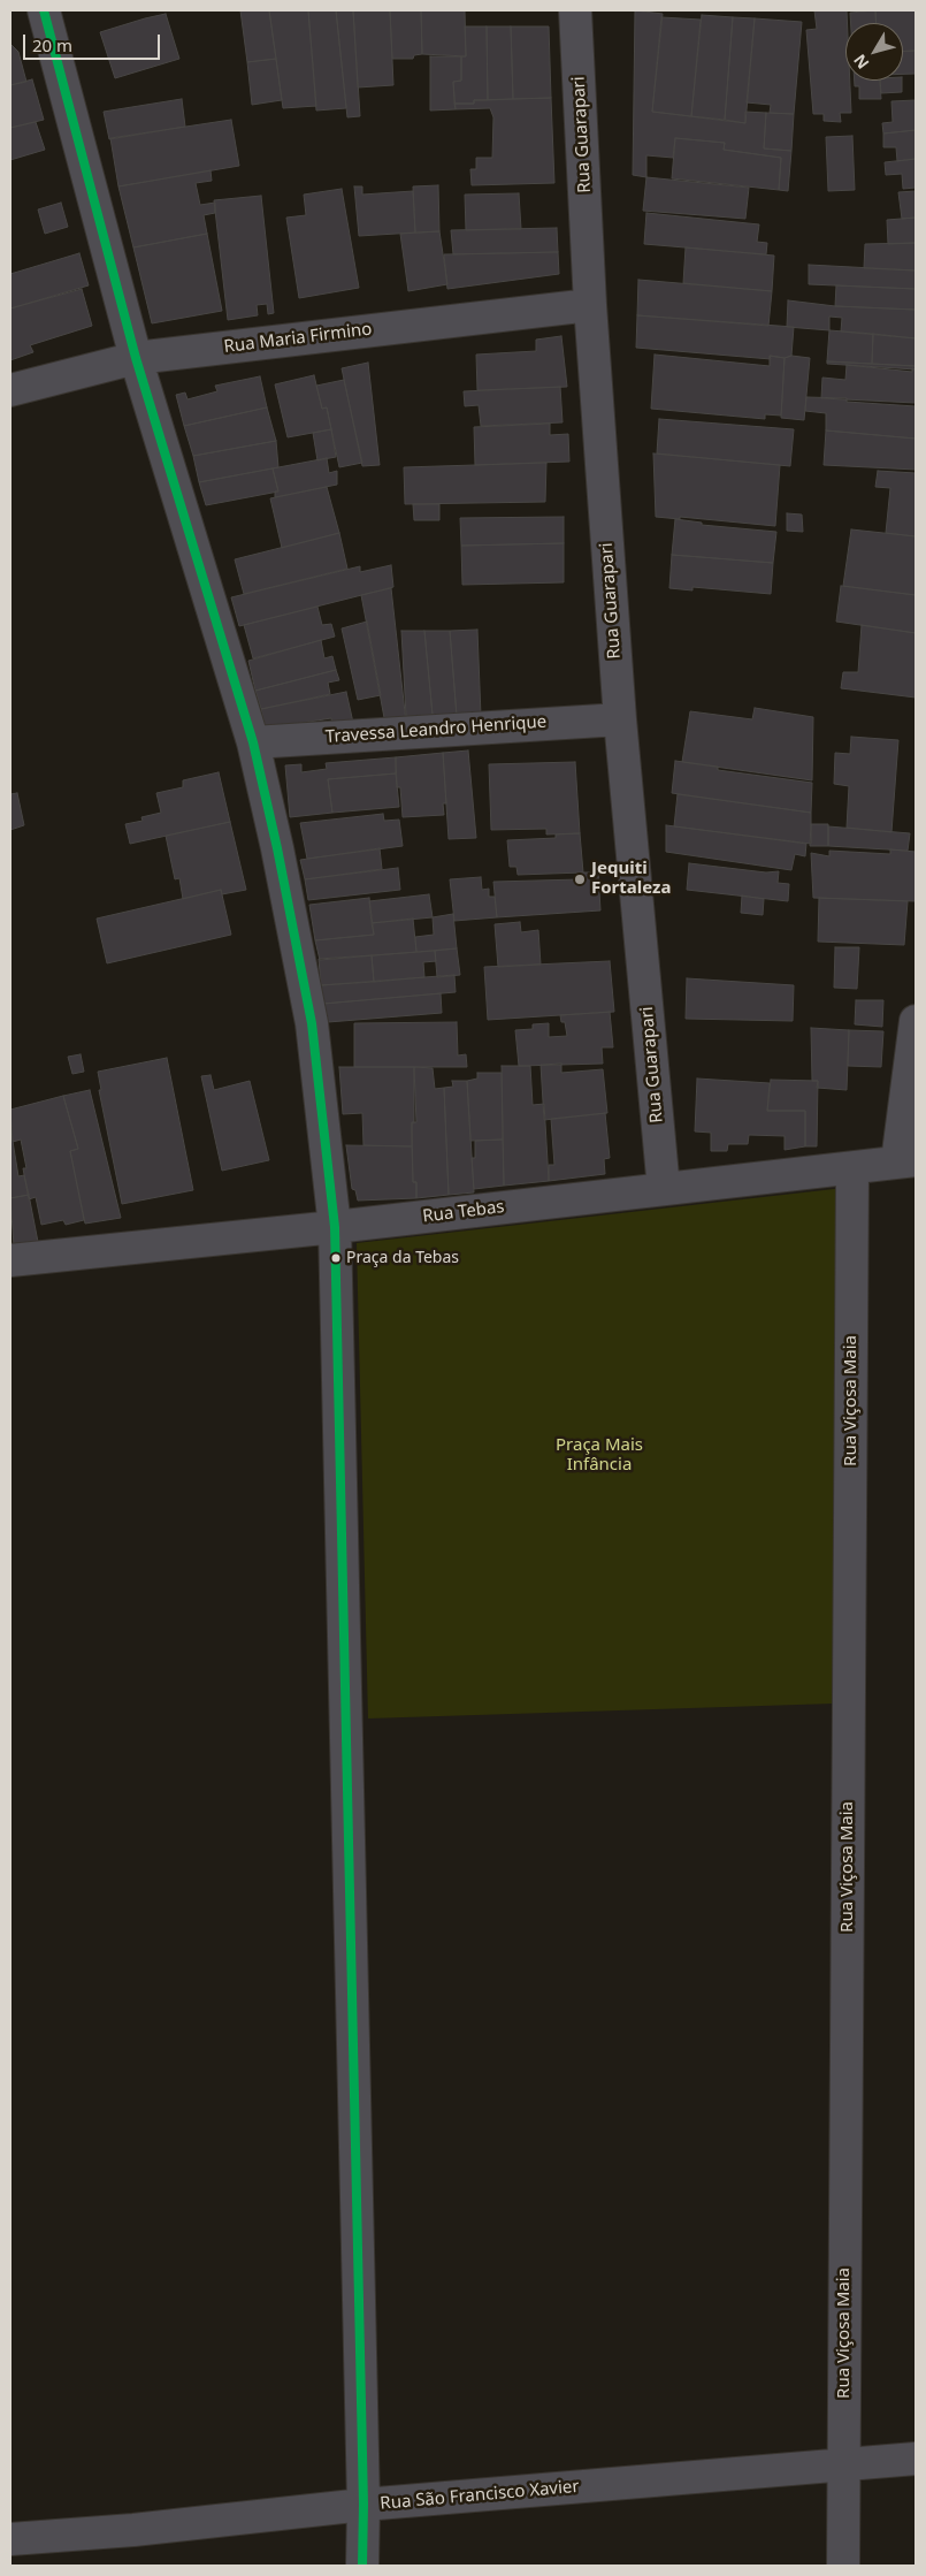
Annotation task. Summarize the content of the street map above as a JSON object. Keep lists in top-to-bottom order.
{
  "streets": {
    "street": [
      "Rua Guarapari",
      "Rua Maria Firmino",
      "Travessa Leandro Henrique",
      "Rua Tebas",
      "Rua Viçosa Maia",
      "Rua São Francisco Xavier"
    ]
  },
  "crossings": [
    ["Rua Guarapari", "Rua Maria Firmino"],
    ["Rua Guarapari", "Travessa Leandro Henrique"],
    ["Rua Guarapari", "Rua Tebas"],
    ["Rua Tebas", "Rua Viçosa Maia"],
    ["Rua Viçosa Maia", "Rua São Francisco Xavier"]
  ],
  "parks": ["Praça Mais Infância"],
  "places": ["Jequiti Fortaleza", "Praça da Tebas"],
  "scale_bar": "20 m",
  "north": "bottom left"
}
